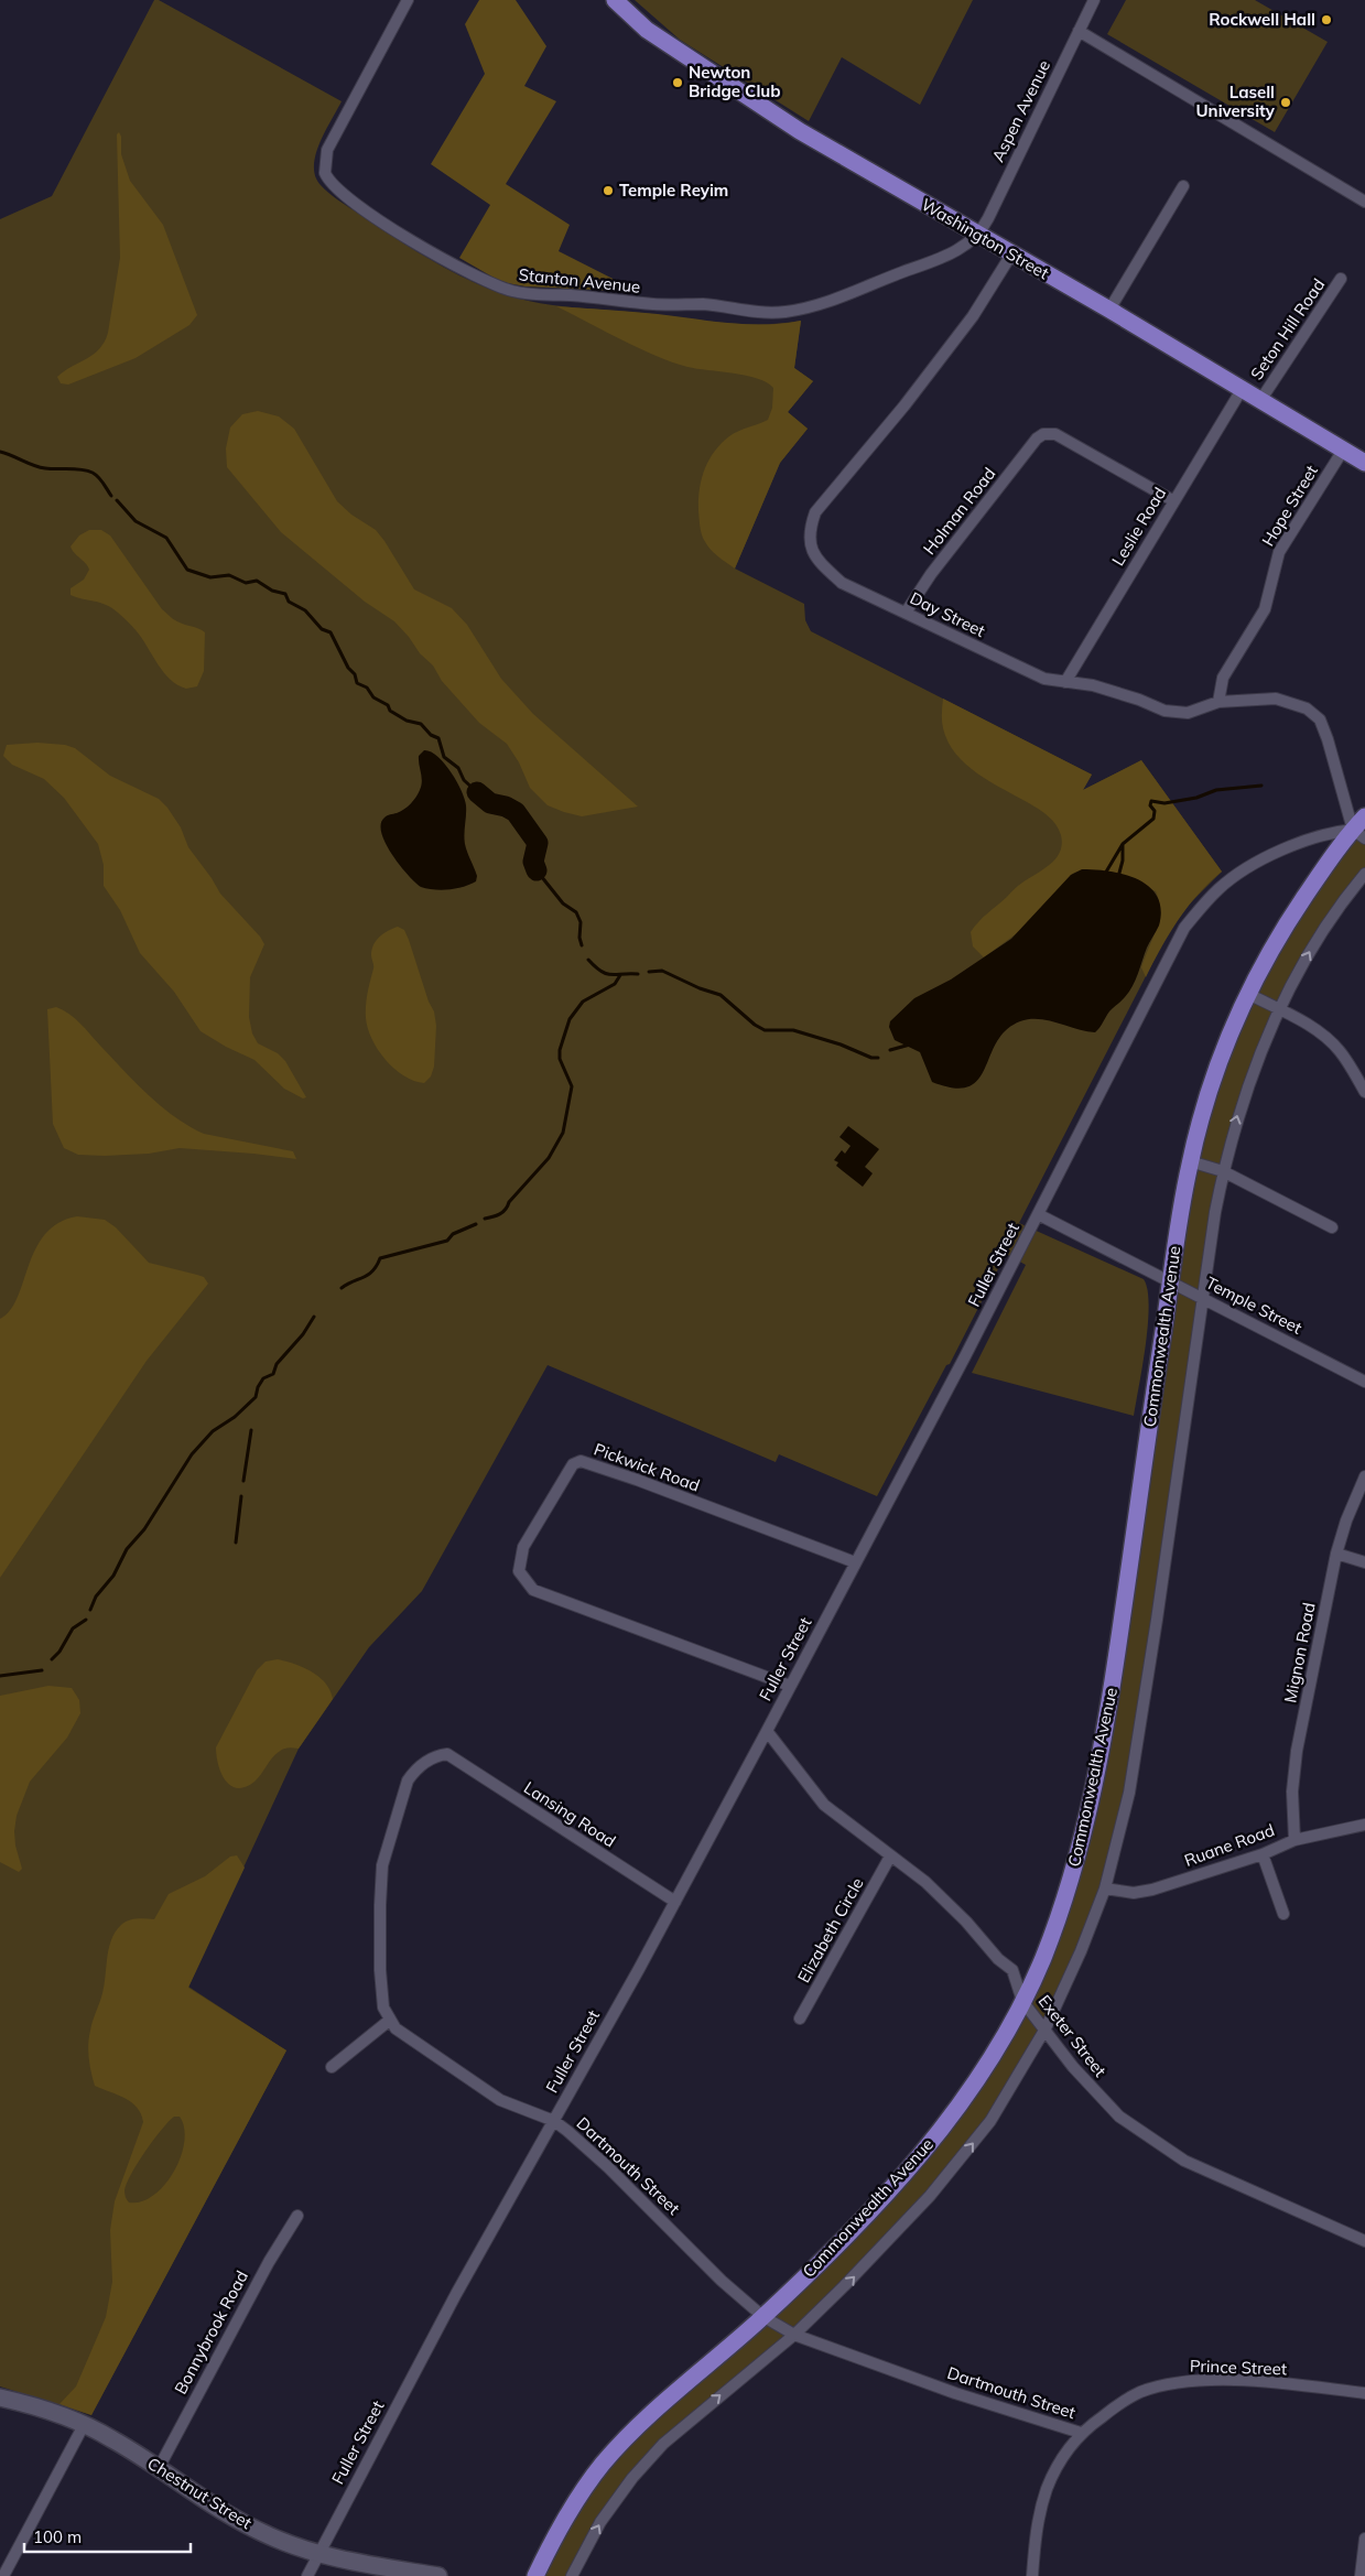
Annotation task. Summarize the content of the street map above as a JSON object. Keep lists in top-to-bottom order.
{
  "streets": {
    "main road": ["Washington Street", "Commonwealth Avenue", "Chestnut Street"],
    "street": [
      "Aspen Avenue",
      "Stanton Avenue",
      "Seton Hill Road",
      "Hope Street",
      "Holman Road",
      "Leslie Road",
      "Day Street",
      "Fuller Street",
      "Temple Street",
      "Pickwick Road",
      "Mignon Road",
      "Lansing Road",
      "Ruane Road",
      "Elizabeth Circle",
      "Exeter Street",
      "Dartmouth Street",
      "Bonnybrook Road",
      "Prince Street"
    ]
  },
  "crossings": [
    ["Aspen Avenue", "Washington Street"],
    ["Aspen Avenue", "Stanton Avenue"],
    ["Washington Street", "Stanton Avenue"],
    ["Washington Street", "Seton Hill Road"],
    ["Washington Street", "Hope Street"],
    ["Washington Street", "Leslie Road"],
    ["Washington Street", "Day Street"],
    ["Hope Street", "Day Street"],
    ["Holman Road", "Leslie Road"],
    ["Holman Road", "Day Street"],
    ["Leslie Road", "Day Street"],
    ["Day Street", "Fuller Street"],
    ["Day Street", "Commonwealth Avenue"],
    ["Fuller Street", "Temple Street"],
    ["Fuller Street", "Commonwealth Avenue"],
    ["Fuller Street", "Pickwick Road"],
    ["Fuller Street", "Lansing Road"],
    ["Fuller Street", "Exeter Street"],
    ["Fuller Street", "Dartmouth Street"],
    ["Fuller Street", "Chestnut Street"],
    ["Temple Street", "Commonwealth Avenue"],
    ["Commonwealth Avenue", "Ruane Road"],
    ["Commonwealth Avenue", "Exeter Street"],
    ["Commonwealth Avenue", "Dartmouth Street"],
    ["Mignon Road", "Ruane Road"],
    ["Lansing Road", "Dartmouth Street"],
    ["Elizabeth Circle", "Exeter Street"],
    ["Dartmouth Street", "Prince Street"],
    ["Bonnybrook Road", "Chestnut Street"]
  ],
  "places": [
    "Rockwell Hall",
    "Newton Bridge Club",
    "Lasell University",
    "Temple Reyim"
  ],
  "scale_bar": "100 m"
}
